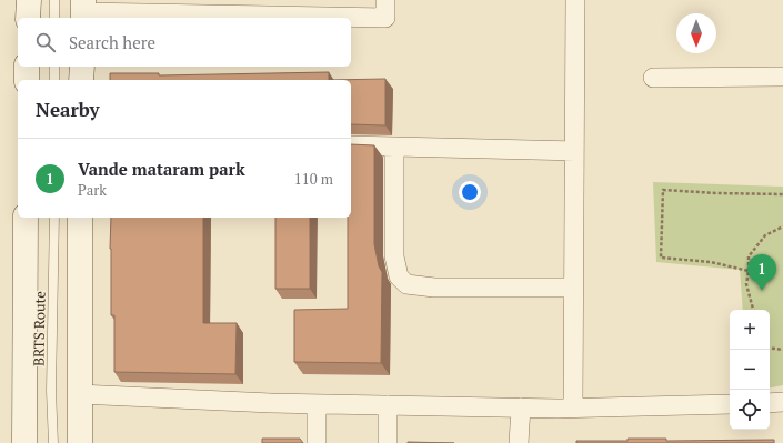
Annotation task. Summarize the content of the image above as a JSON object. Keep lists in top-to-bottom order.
{
  "streets": {
    "lane": ["BRTS Route"]
  },
  "north": "bottom",
  "page": {
    "search": "Search here",
    "heading": "Nearby",
    "list": [
      {
        "mark": "1",
        "name": "Vande mataram park",
        "note": "Park",
        "value": "110 m"
      }
    ],
    "pins": "1",
    "map_buttons": ["+", "−"]
  }
}
